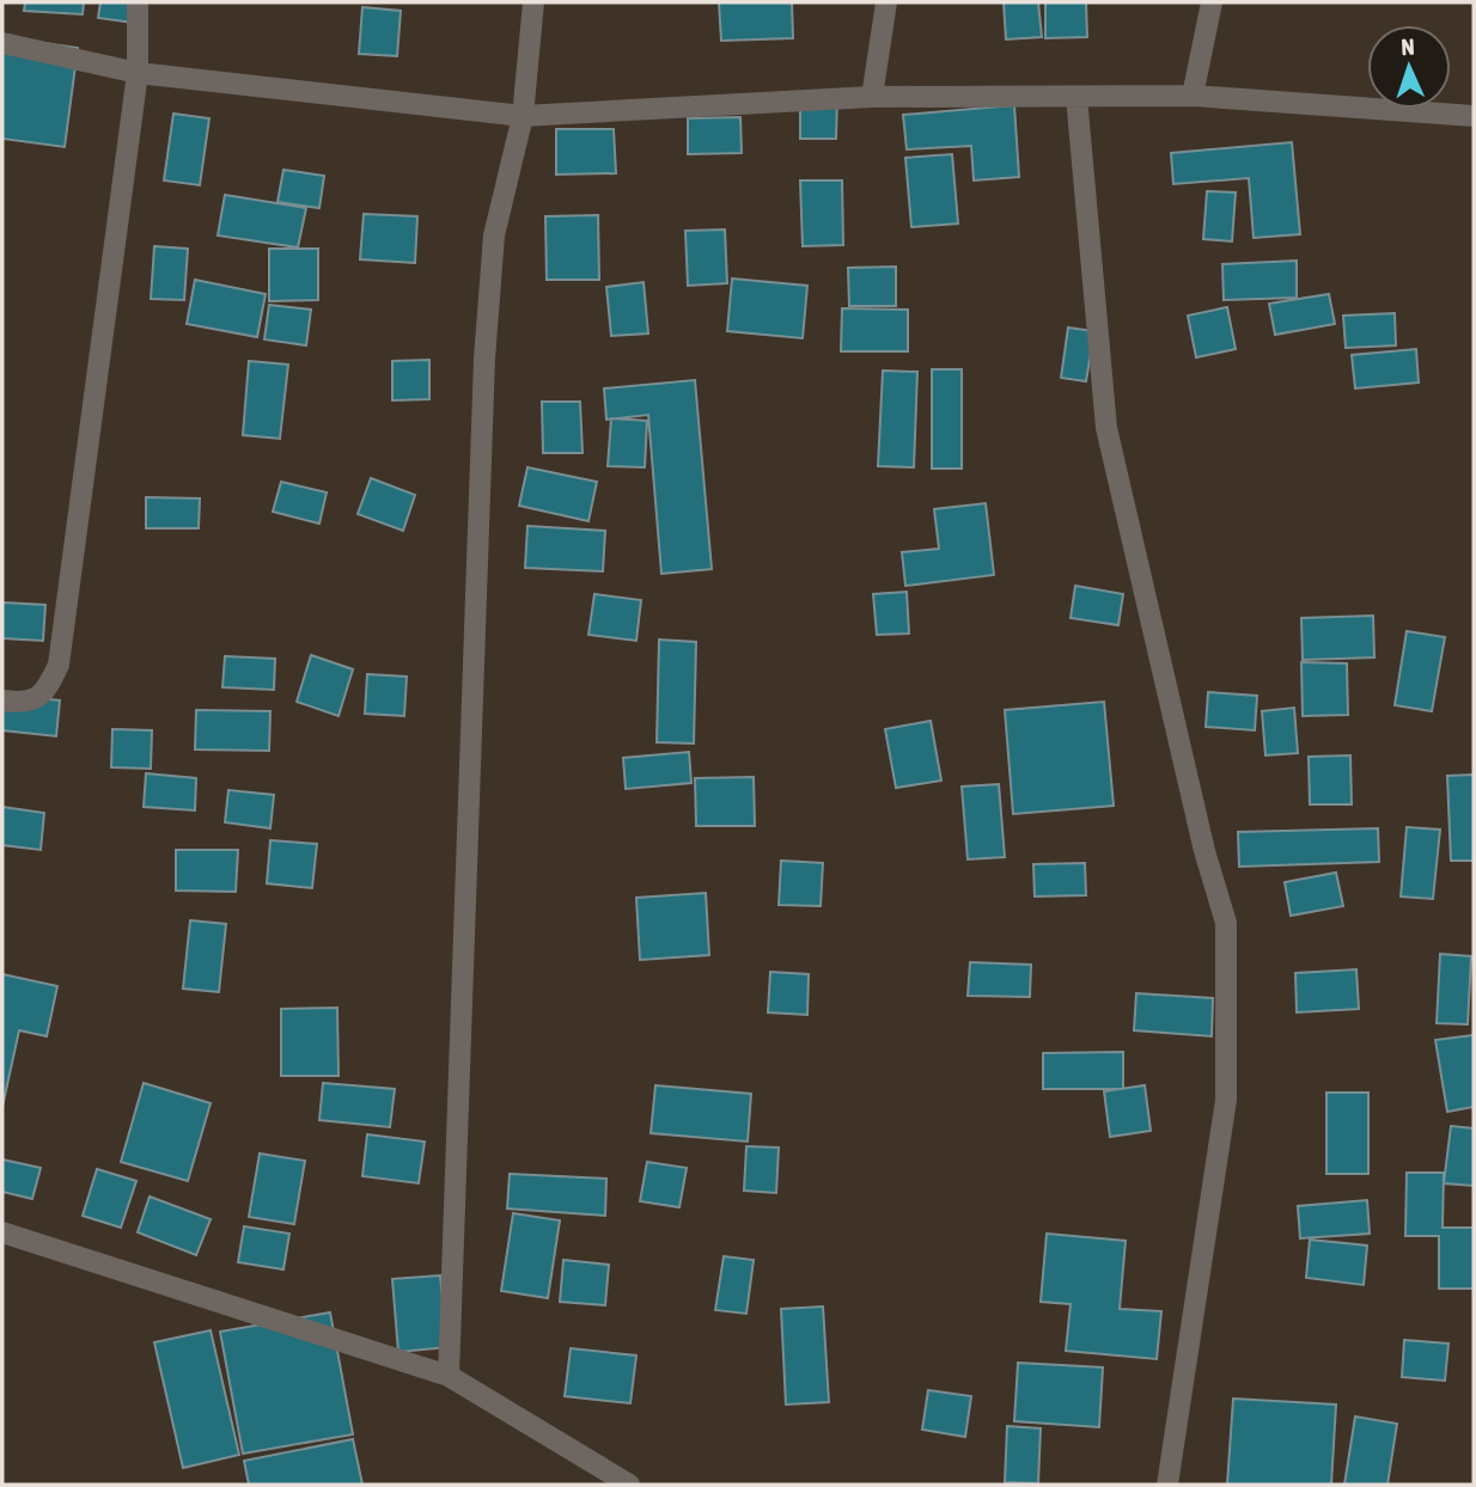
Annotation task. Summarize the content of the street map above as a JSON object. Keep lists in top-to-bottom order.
{
  "north": "top"
}
